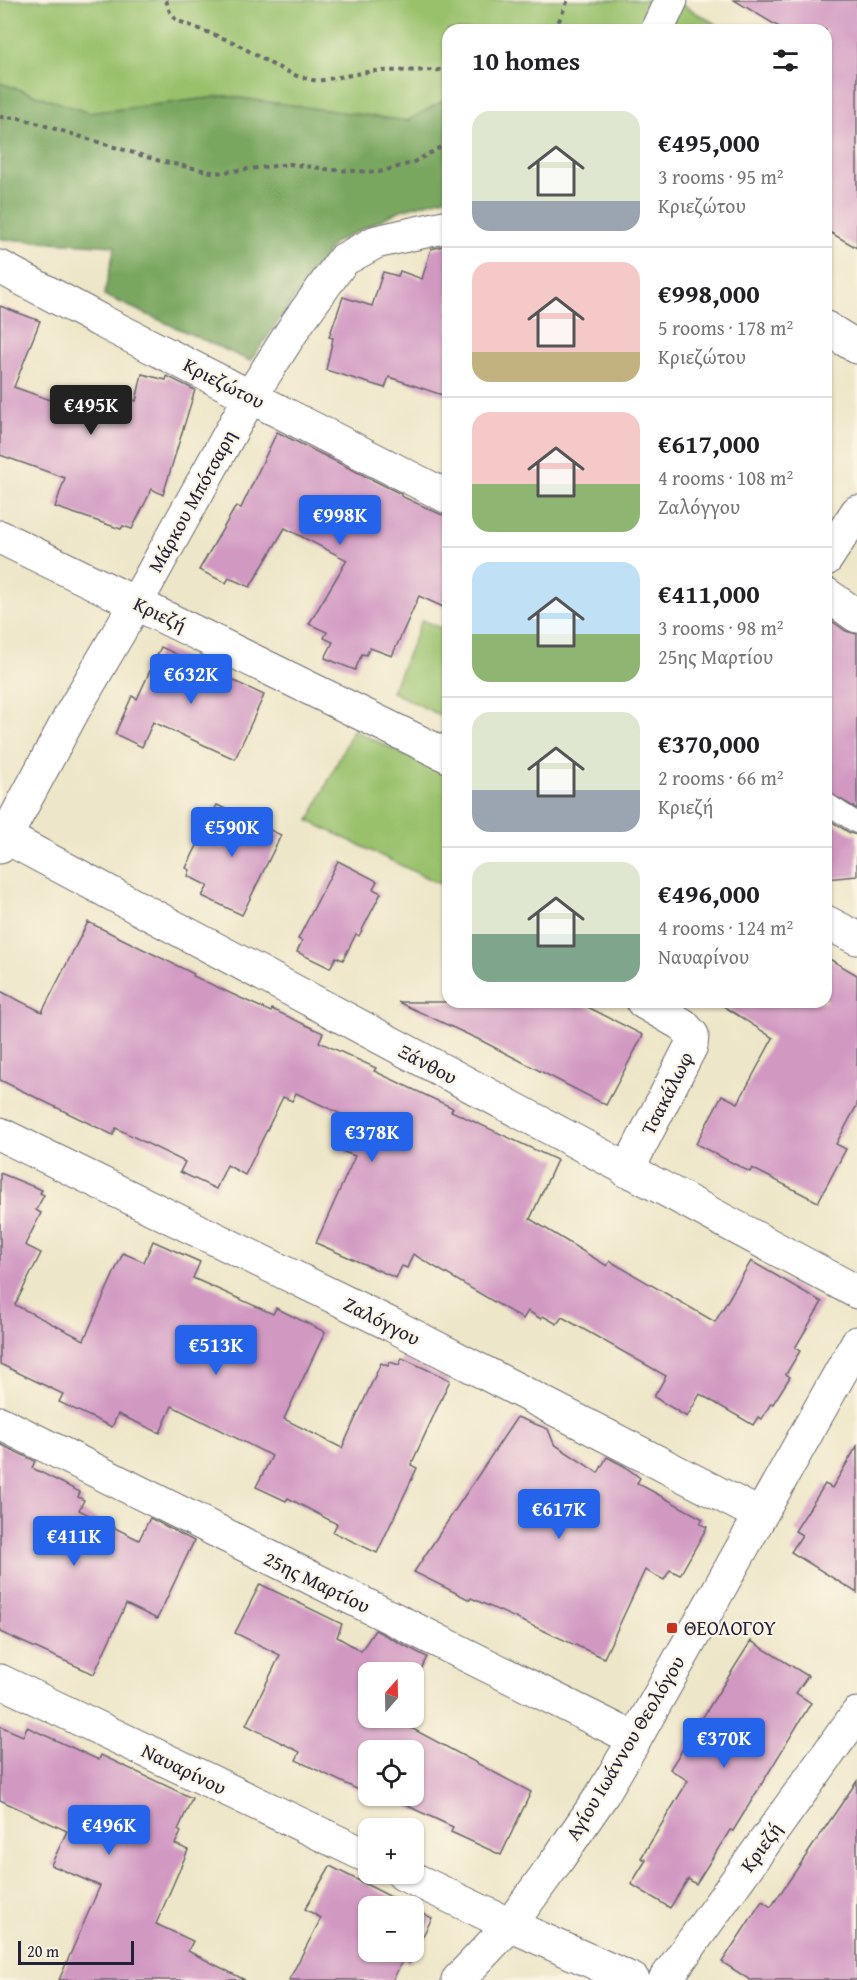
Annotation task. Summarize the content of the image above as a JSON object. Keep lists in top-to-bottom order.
{
  "streets": {
    "street": [
      "Κριεζώτου",
      "Μάρκου Μπότσαρη",
      "Κριεζή",
      "Ξάνθου",
      "Τσακάλωφ",
      "Ζαλόγγου",
      "25ης Μαρτίου",
      "Αγίου Ιωάννου Θεολόγου",
      "Ναυαρίνου"
    ]
  },
  "crossings": [
    ["Κριεζώτου", "Μάρκου Μπότσαρη"],
    ["Μάρκου Μπότσαρη", "Κριεζή"],
    ["Μάρκου Μπότσαρη", "Ξάνθου"],
    ["Ξάνθου", "Τσακάλωφ"],
    ["Ζαλόγγου", "Αγίου Ιωάννου Θεολόγου"],
    ["25ης Μαρτίου", "Αγίου Ιωάννου Θεολόγου"]
  ],
  "places": {
    "transit": ["ΘΕΟΛΟΓΟΥ"]
  },
  "scale_bar": "20 m",
  "north": "top",
  "page": {
    "heading": "10 homes",
    "list": [
      {
        "name": "€495,000",
        "note": "3 rooms · 95 m² · Κριεζώτου"
      },
      {
        "name": "€998,000",
        "note": "5 rooms · 178 m² · Κριεζώτου"
      },
      {
        "name": "€617,000",
        "note": "4 rooms · 108 m² · Ζαλόγγου"
      },
      {
        "name": "€411,000",
        "note": "3 rooms · 98 m² · 25ης Μαρτίου"
      },
      {
        "name": "€370,000",
        "note": "2 rooms · 66 m² · Κριεζή"
      },
      {
        "name": "€496,000",
        "note": "4 rooms · 124 m² · Ναυαρίνου"
      }
    ],
    "price": [
      "€495K",
      "€998K",
      "€632K",
      "€590K",
      "€378K",
      "€513K",
      "€617K",
      "€411K",
      "€370K",
      "€496K"
    ],
    "map_buttons": ["+", "−"],
    "scale": "20 m"
  }
}
